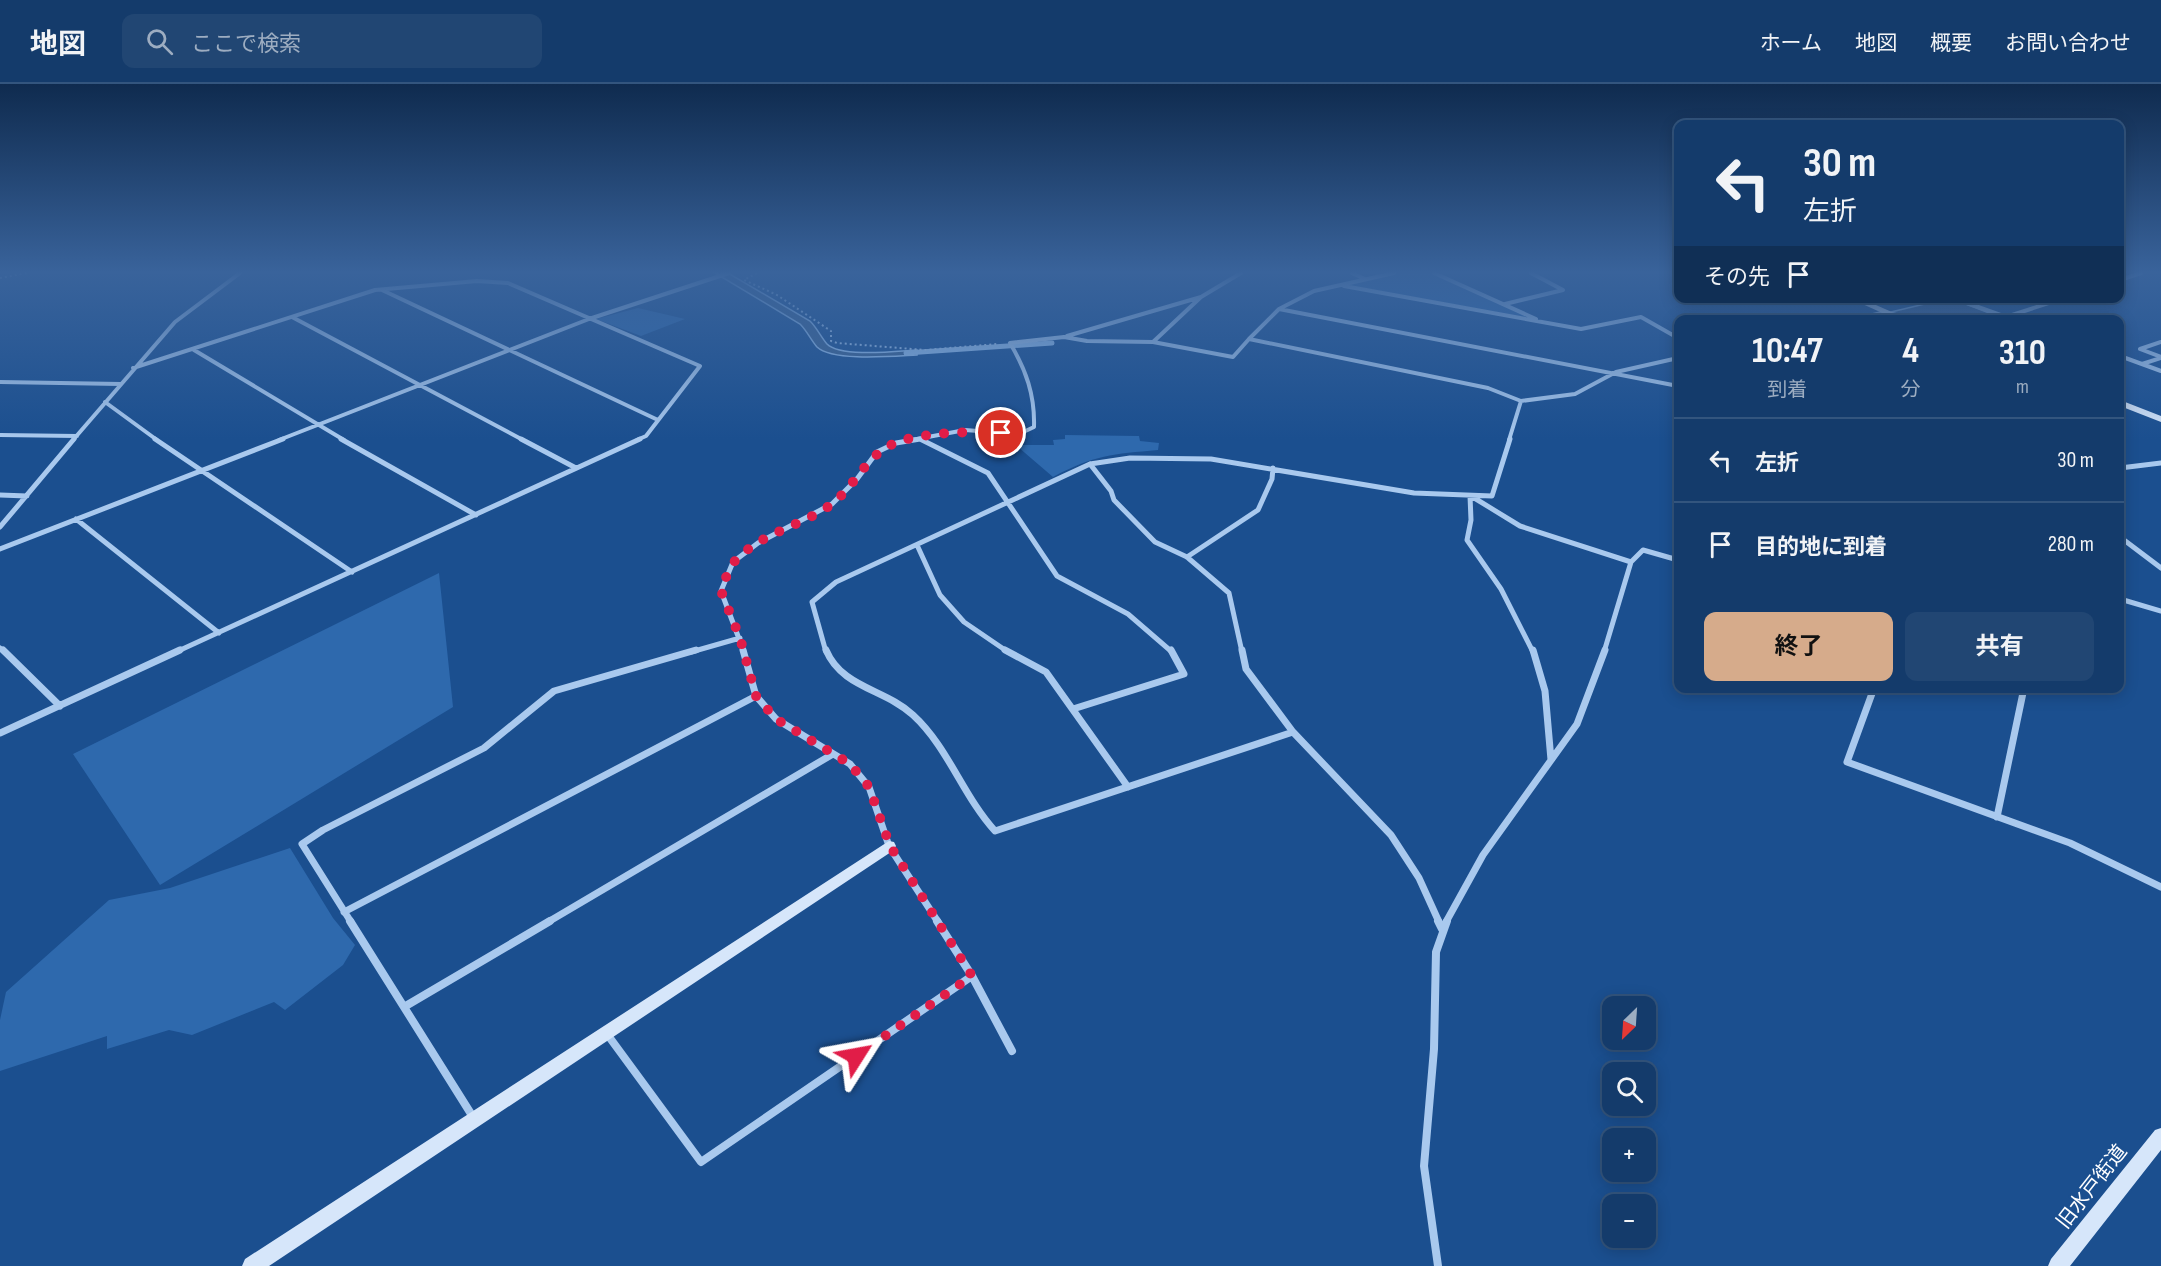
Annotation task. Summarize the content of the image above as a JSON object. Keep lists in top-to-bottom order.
{
  "streets": {
    "street": ["旧水戸街道"]
  },
  "north": "bottom left",
  "page": {
    "header": "地図",
    "search": "ここで検索",
    "nav": [
      "ホーム",
      "地図",
      "概要",
      "お問い合わせ"
    ],
    "turn": ["30 m", "左折"],
    "then": "その先",
    "eta": [
      "10:47",
      "到着",
      "4",
      "分",
      "310",
      "m"
    ],
    "list": [
      {
        "name": "左折",
        "value": "30 m"
      },
      {
        "name": "目的地に到着",
        "value": "280 m"
      }
    ],
    "buttons": ["終了", "共有"],
    "map_buttons": ["+", "−"]
  }
}
